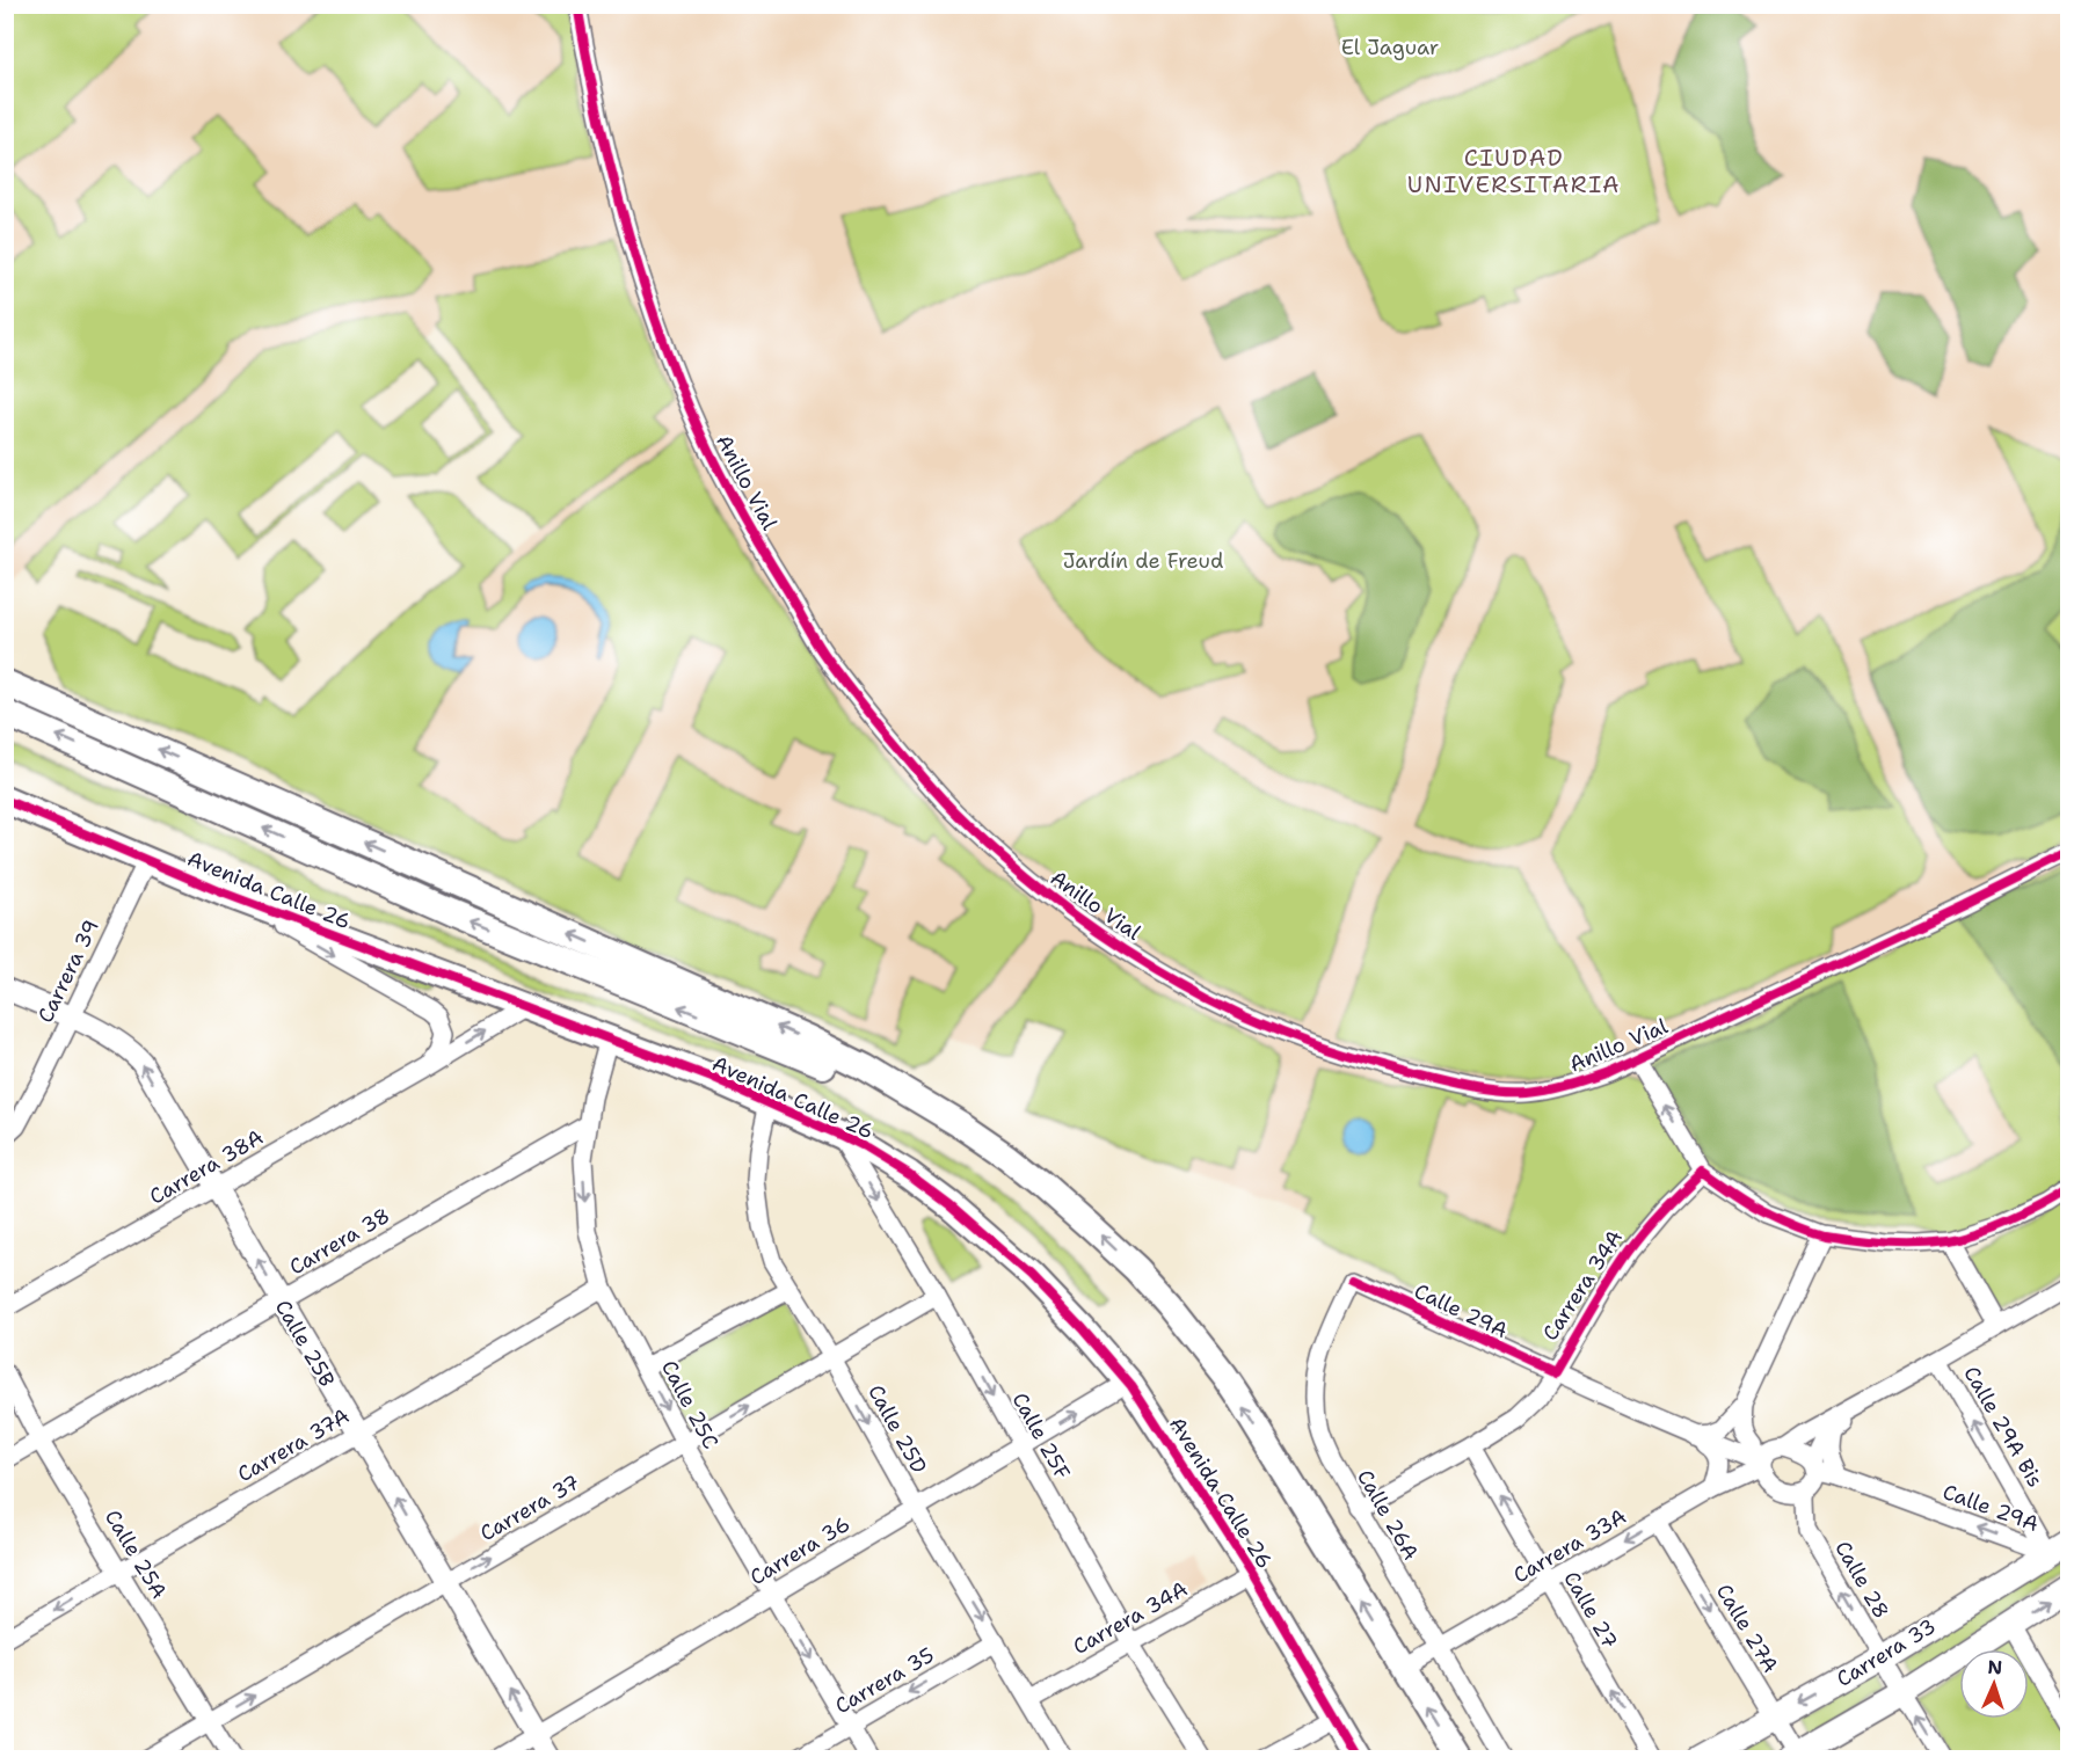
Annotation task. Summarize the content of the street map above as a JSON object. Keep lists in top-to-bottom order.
{
  "streets": {
    "main road": ["Avenida Calle 26", "Carrera 33"],
    "street": [
      "Anillo Vial",
      "Carrera 39",
      "Carrera 38A",
      "Carrera 38",
      "Carrera 34A",
      "Calle 29A",
      "Calle 25B",
      "Calle 25C",
      "Calle 29A Bis",
      "Calle 25D",
      "Calle 25F",
      "Carrera 37A",
      "Carrera 37",
      "Calle 26A",
      "Carrera 33A",
      "Carrera 36",
      "Calle 25A",
      "Calle 28",
      "Calle 27",
      "Calle 27A",
      "Carrera 35"
    ]
  },
  "crossings": [
    ["Avenida Calle 26", "Carrera 39"],
    ["Avenida Calle 26", "Carrera 38A"],
    ["Avenida Calle 26", "Carrera 34A"],
    ["Avenida Calle 26", "Calle 25C"],
    ["Avenida Calle 26", "Calle 25D"],
    ["Avenida Calle 26", "Calle 25F"],
    ["Avenida Calle 26", "Carrera 33A"],
    ["Avenida Calle 26", "Carrera 36"],
    ["Carrera 39", "Calle 25B"],
    ["Carrera 38A", "Calle 25B"],
    ["Carrera 38", "Calle 25B"],
    ["Carrera 38", "Calle 25C"],
    ["Carrera 38", "Calle 25A"],
    ["Carrera 34A", "Calle 29A"],
    ["Carrera 34A", "Calle 25D"],
    ["Carrera 34A", "Calle 25F"],
    ["Carrera 34A", "Calle 26A"],
    ["Carrera 34A", "Calle 27"],
    ["Calle 29A", "Calle 29A Bis"],
    ["Calle 29A", "Calle 26A"],
    ["Calle 29A", "Carrera 33A"],
    ["Calle 29A", "Calle 28"],
    ["Calle 29A", "Carrera 33"],
    ["Calle 25B", "Carrera 37A"],
    ["Calle 25B", "Carrera 37"],
    ["Calle 25B", "Carrera 36"],
    ["Calle 25C", "Carrera 37A"],
    ["Calle 25C", "Carrera 37"],
    ["Calle 25C", "Carrera 36"],
    ["Calle 25C", "Carrera 35"],
    ["Calle 29A Bis", "Carrera 33"],
    ["Calle 25D", "Carrera 37"],
    ["Calle 25D", "Carrera 36"],
    ["Calle 25D", "Carrera 35"],
    ["Calle 25F", "Carrera 37"],
    ["Calle 25F", "Carrera 36"],
    ["Carrera 37A", "Calle 25A"],
    ["Carrera 37", "Calle 25A"],
    ["Calle 26A", "Carrera 33A"],
    ["Carrera 33A", "Calle 28"],
    ["Carrera 33A", "Calle 27"],
    ["Carrera 33A", "Calle 27A"],
    ["Calle 28", "Carrera 33"],
    ["Calle 27A", "Carrera 33"]
  ],
  "one_way": [
    "Calle 25B",
    "Calle 25C",
    "Calle 29A Bis",
    "Calle 25D",
    "Calle 25F",
    "Carrera 37",
    "Calle 28",
    "Calle 27",
    "Calle 27A",
    "Carrera 35"
  ],
  "districts": ["CIUDAD UNIVERSITARIA"],
  "parks": ["El Jaguar", "Jardín de Freud"],
  "north": "top"
}
